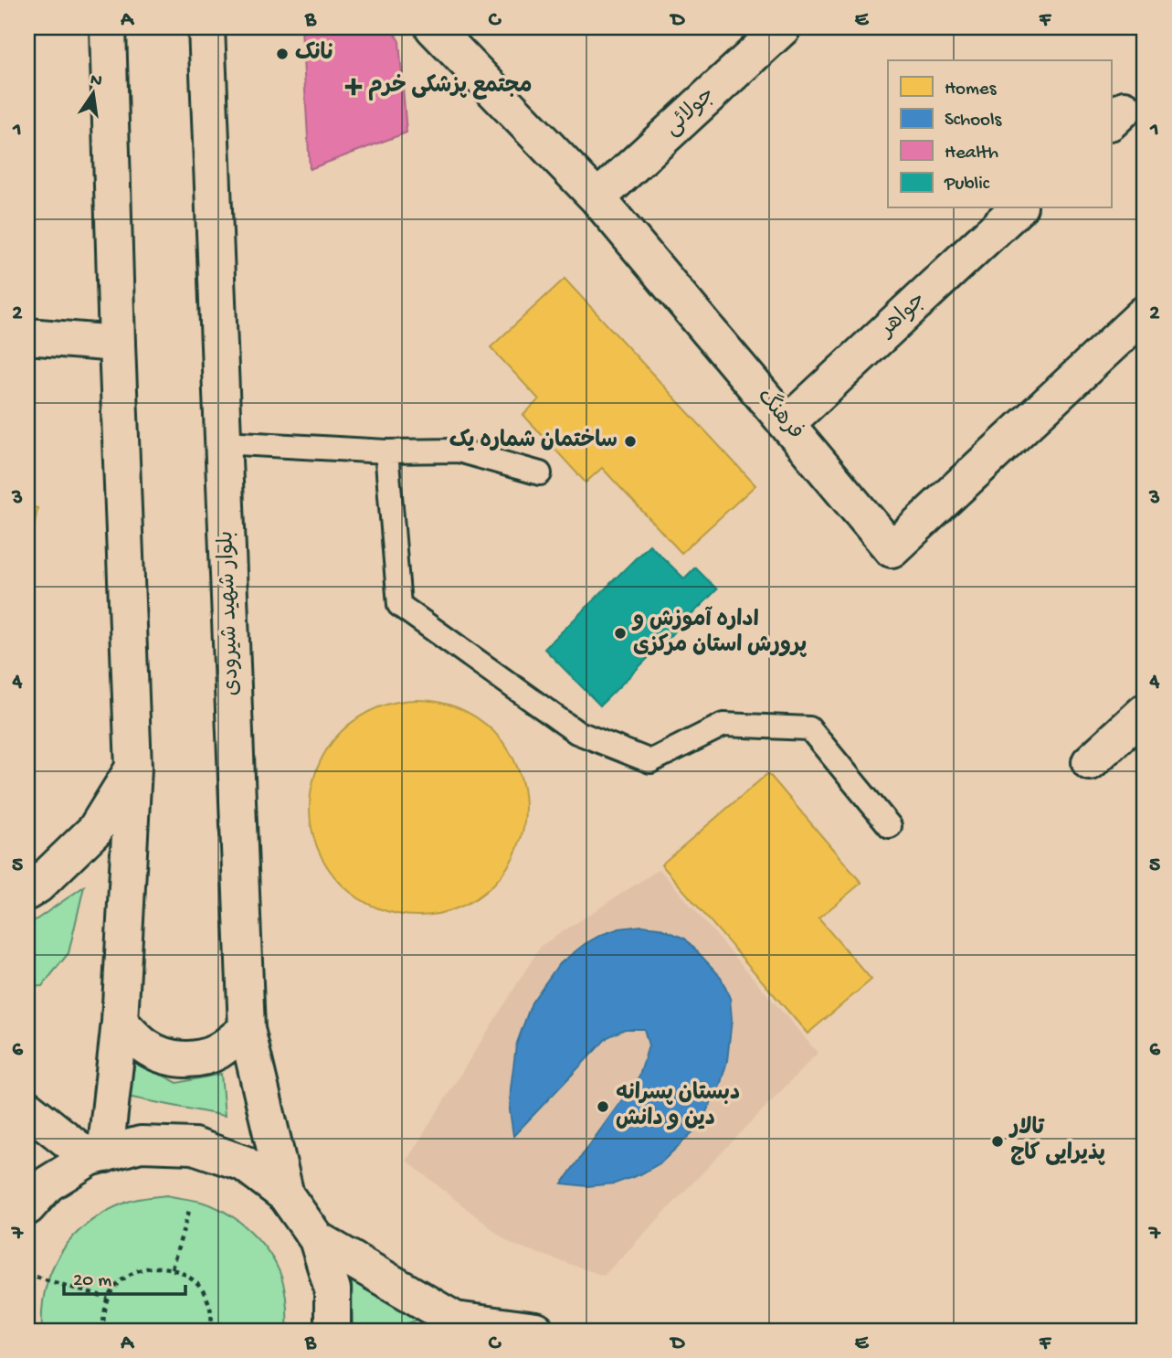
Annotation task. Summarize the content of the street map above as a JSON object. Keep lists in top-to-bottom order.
{
  "streets": {
    "main road": [
      "جولائی",
      "جواهر",
      "فرهنگ",
      "بلوار شهید شیرودی"
    ]
  },
  "crossings": [
    ["جولائی", "فرهنگ"],
    ["جواهر", "فرهنگ"]
  ],
  "places": {
    "other": [
      "نانک",
      "ساختمان شماره یک",
      "اداره آموزش و پرورش استان مرکزی",
      "دبستان پسرانه دین و دانش",
      "تالار پذیرایی کاج"
    ],
    "health": ["مجتمع پزشکی خرم"]
  },
  "legend": [
    "Homes",
    "Schools",
    "Health",
    "Public"
  ],
  "scale_bar": "20 m",
  "north": "top",
  "grid": {
    "columns": [
      "A",
      "B",
      "C",
      "D",
      "E",
      "F"
    ],
    "rows": [
      "1",
      "2",
      "3",
      "4",
      "5",
      "6",
      "7"
    ]
  }
}
